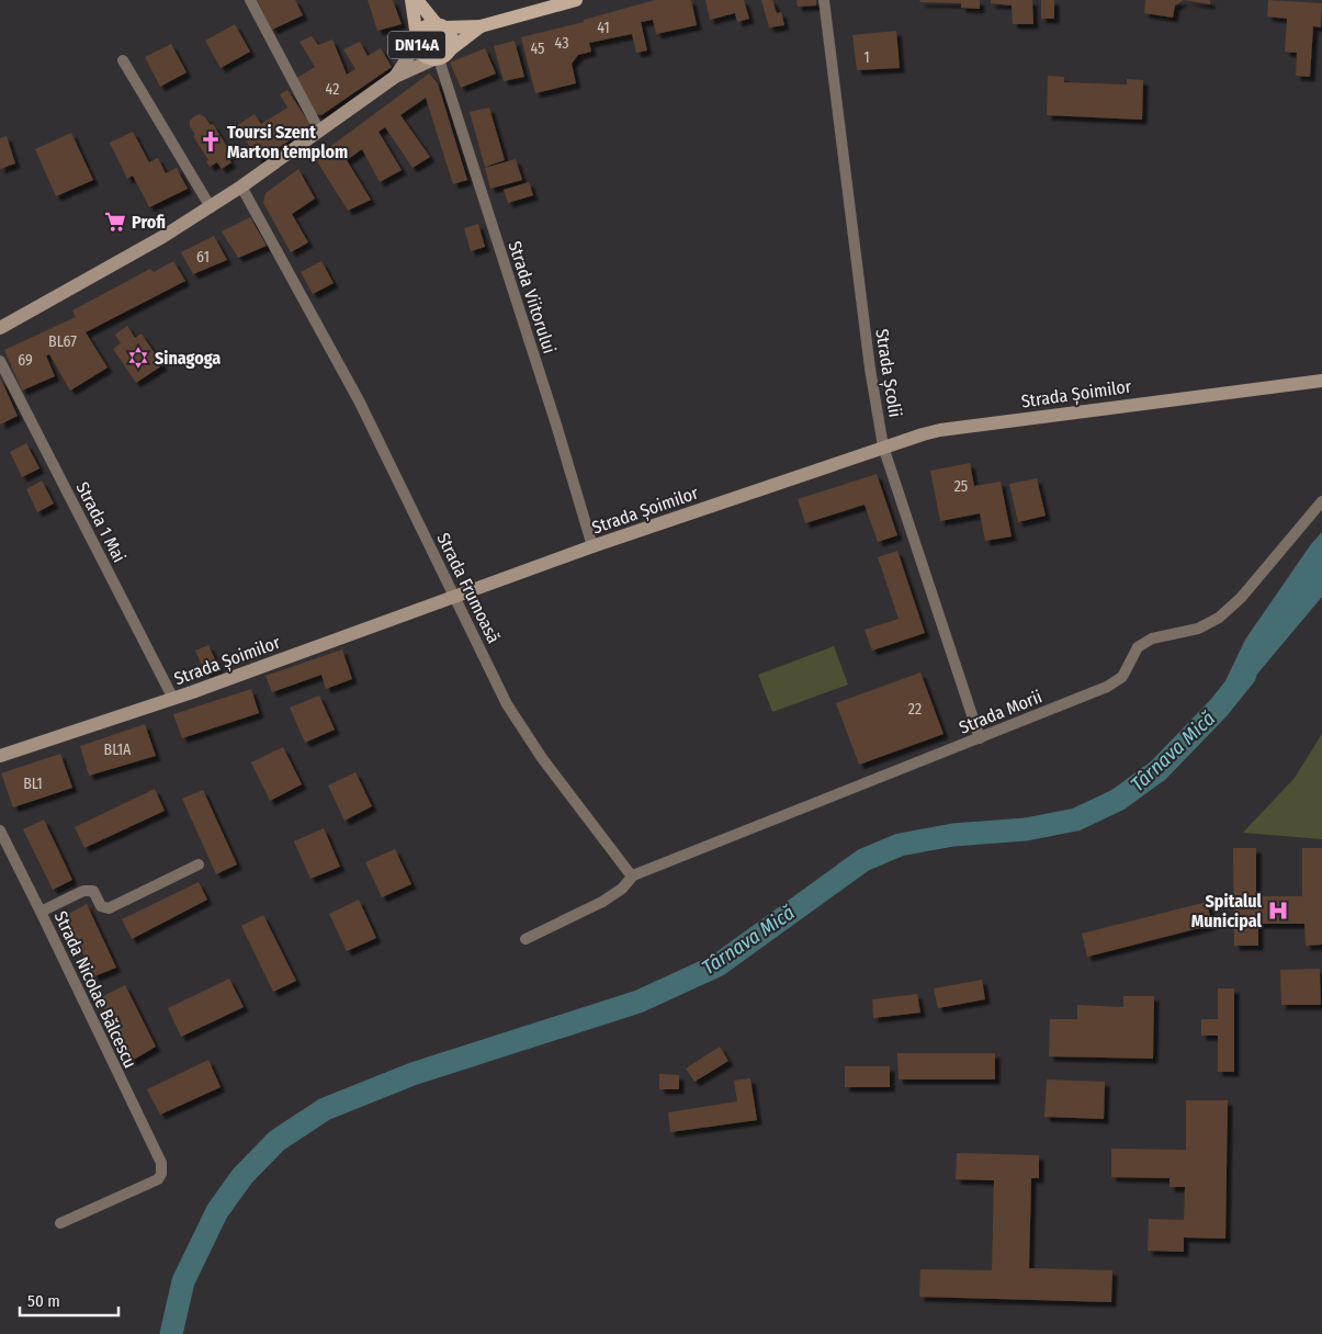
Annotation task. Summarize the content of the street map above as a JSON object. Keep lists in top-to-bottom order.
{
  "streets": {
    "main road": ["DN14A"],
    "street": [
      "Strada Viitorului",
      "Strada Școlii",
      "Strada Șoimilor",
      "Strada 1 Mai",
      "Strada Frumoasă",
      "Strada Morii",
      "Strada Nicolae Bălcescu"
    ]
  },
  "crossings": [
    ["DN14A", "Strada Viitorului"],
    ["Strada Viitorului", "Strada Șoimilor"],
    ["Strada Școlii", "Strada Șoimilor"],
    ["Strada Școlii", "Strada Morii"],
    ["Strada Șoimilor", "Strada 1 Mai"],
    ["Strada Șoimilor", "Strada Frumoasă"],
    ["Strada Frumoasă", "Strada Morii"]
  ],
  "water": ["Târnava Mică"],
  "places": {
    "church": ["Toursi Szent Marton templom"],
    "supermarket": ["Profi"],
    "synagogue": ["Sinagoga"],
    "hospital": ["Spitalul Municipal"]
  },
  "house_numbers": [
    "41",
    "43",
    "45",
    "1",
    "42",
    "61",
    "BL67",
    "69",
    "25",
    "22",
    "BL1A",
    "BL1"
  ],
  "scale_bar": "50 m"
}
